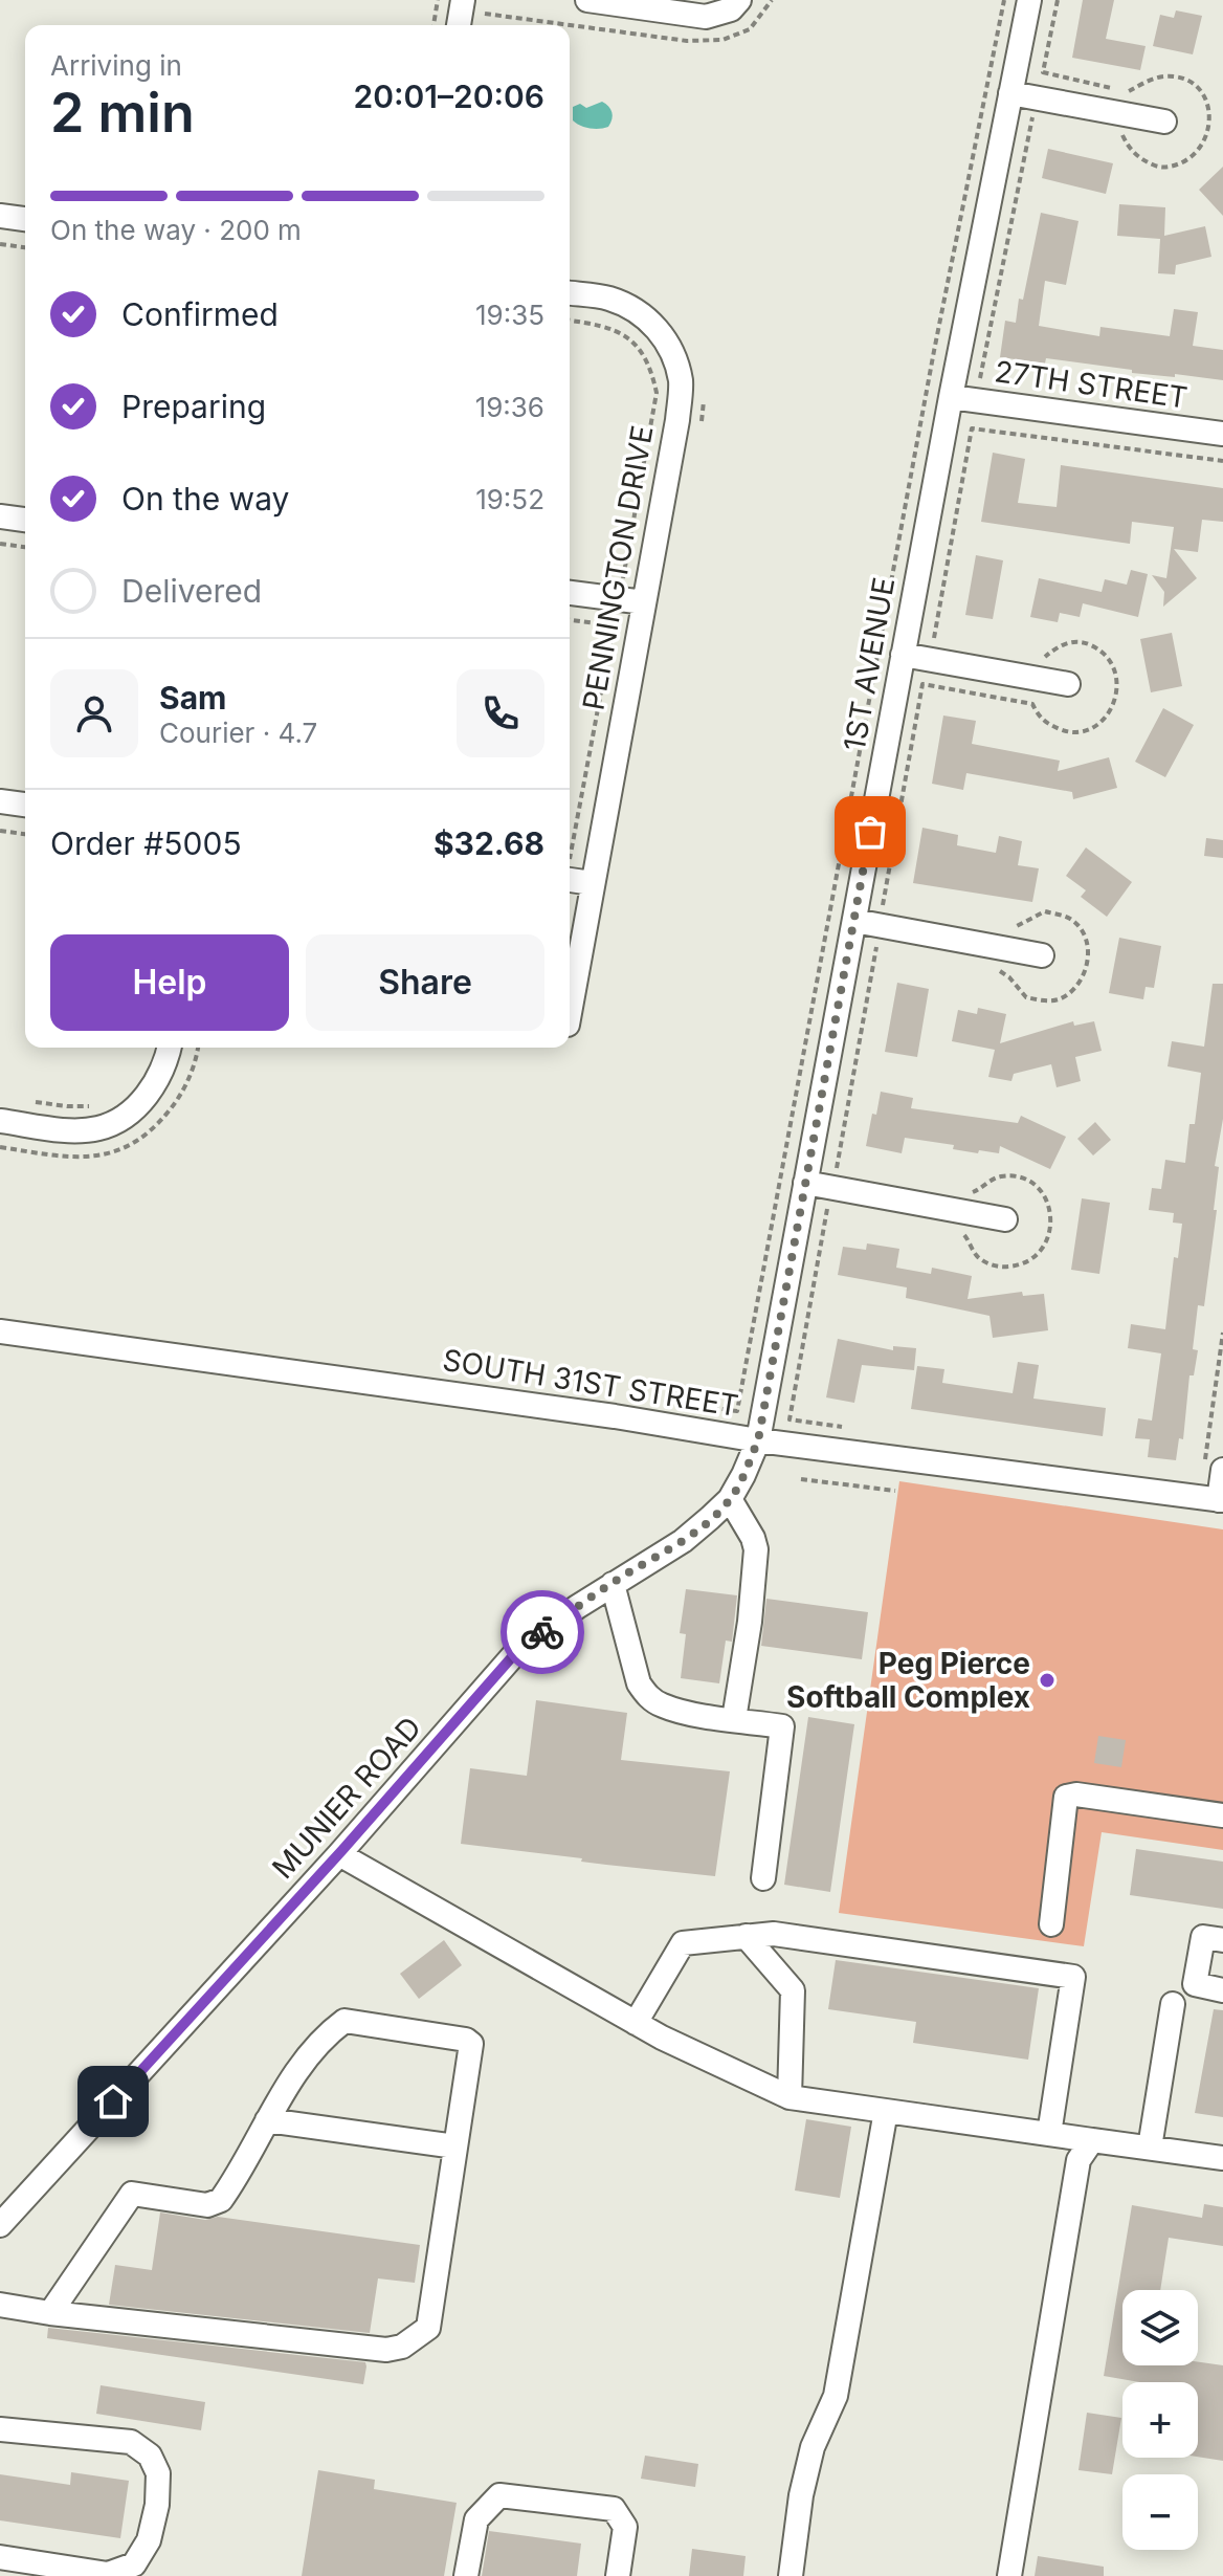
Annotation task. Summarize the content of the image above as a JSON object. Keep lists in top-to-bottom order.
{
  "streets": {
    "street": [
      "27TH STREET",
      "PENNINGTON DRIVE",
      "1ST AVENUE",
      "SOUTH 31ST STREET",
      "MUNIER ROAD"
    ]
  },
  "crossings": [
    ["27TH STREET", "1ST AVENUE"],
    ["1ST AVENUE", "SOUTH 31ST STREET"],
    ["1ST AVENUE", "MUNIER ROAD"],
    ["SOUTH 31ST STREET", "MUNIER ROAD"]
  ],
  "places": ["Peg Pierce Softball Complex"],
  "page": {
    "heading": ["2 min", "Arriving in", "20:01–20:06"],
    "panel": [
      "Sam",
      "Courier · 4.7",
      "Order #5005",
      "$32.68"
    ],
    "bar": "On the way · 200 m",
    "list": [
      ["Confirmed", "19:35"],
      ["Preparing", "19:36"],
      ["On the way", "19:52"],
      "Delivered"
    ],
    "buttons": ["Help", "Share"],
    "map_buttons": ["+", "−"]
  }
}
